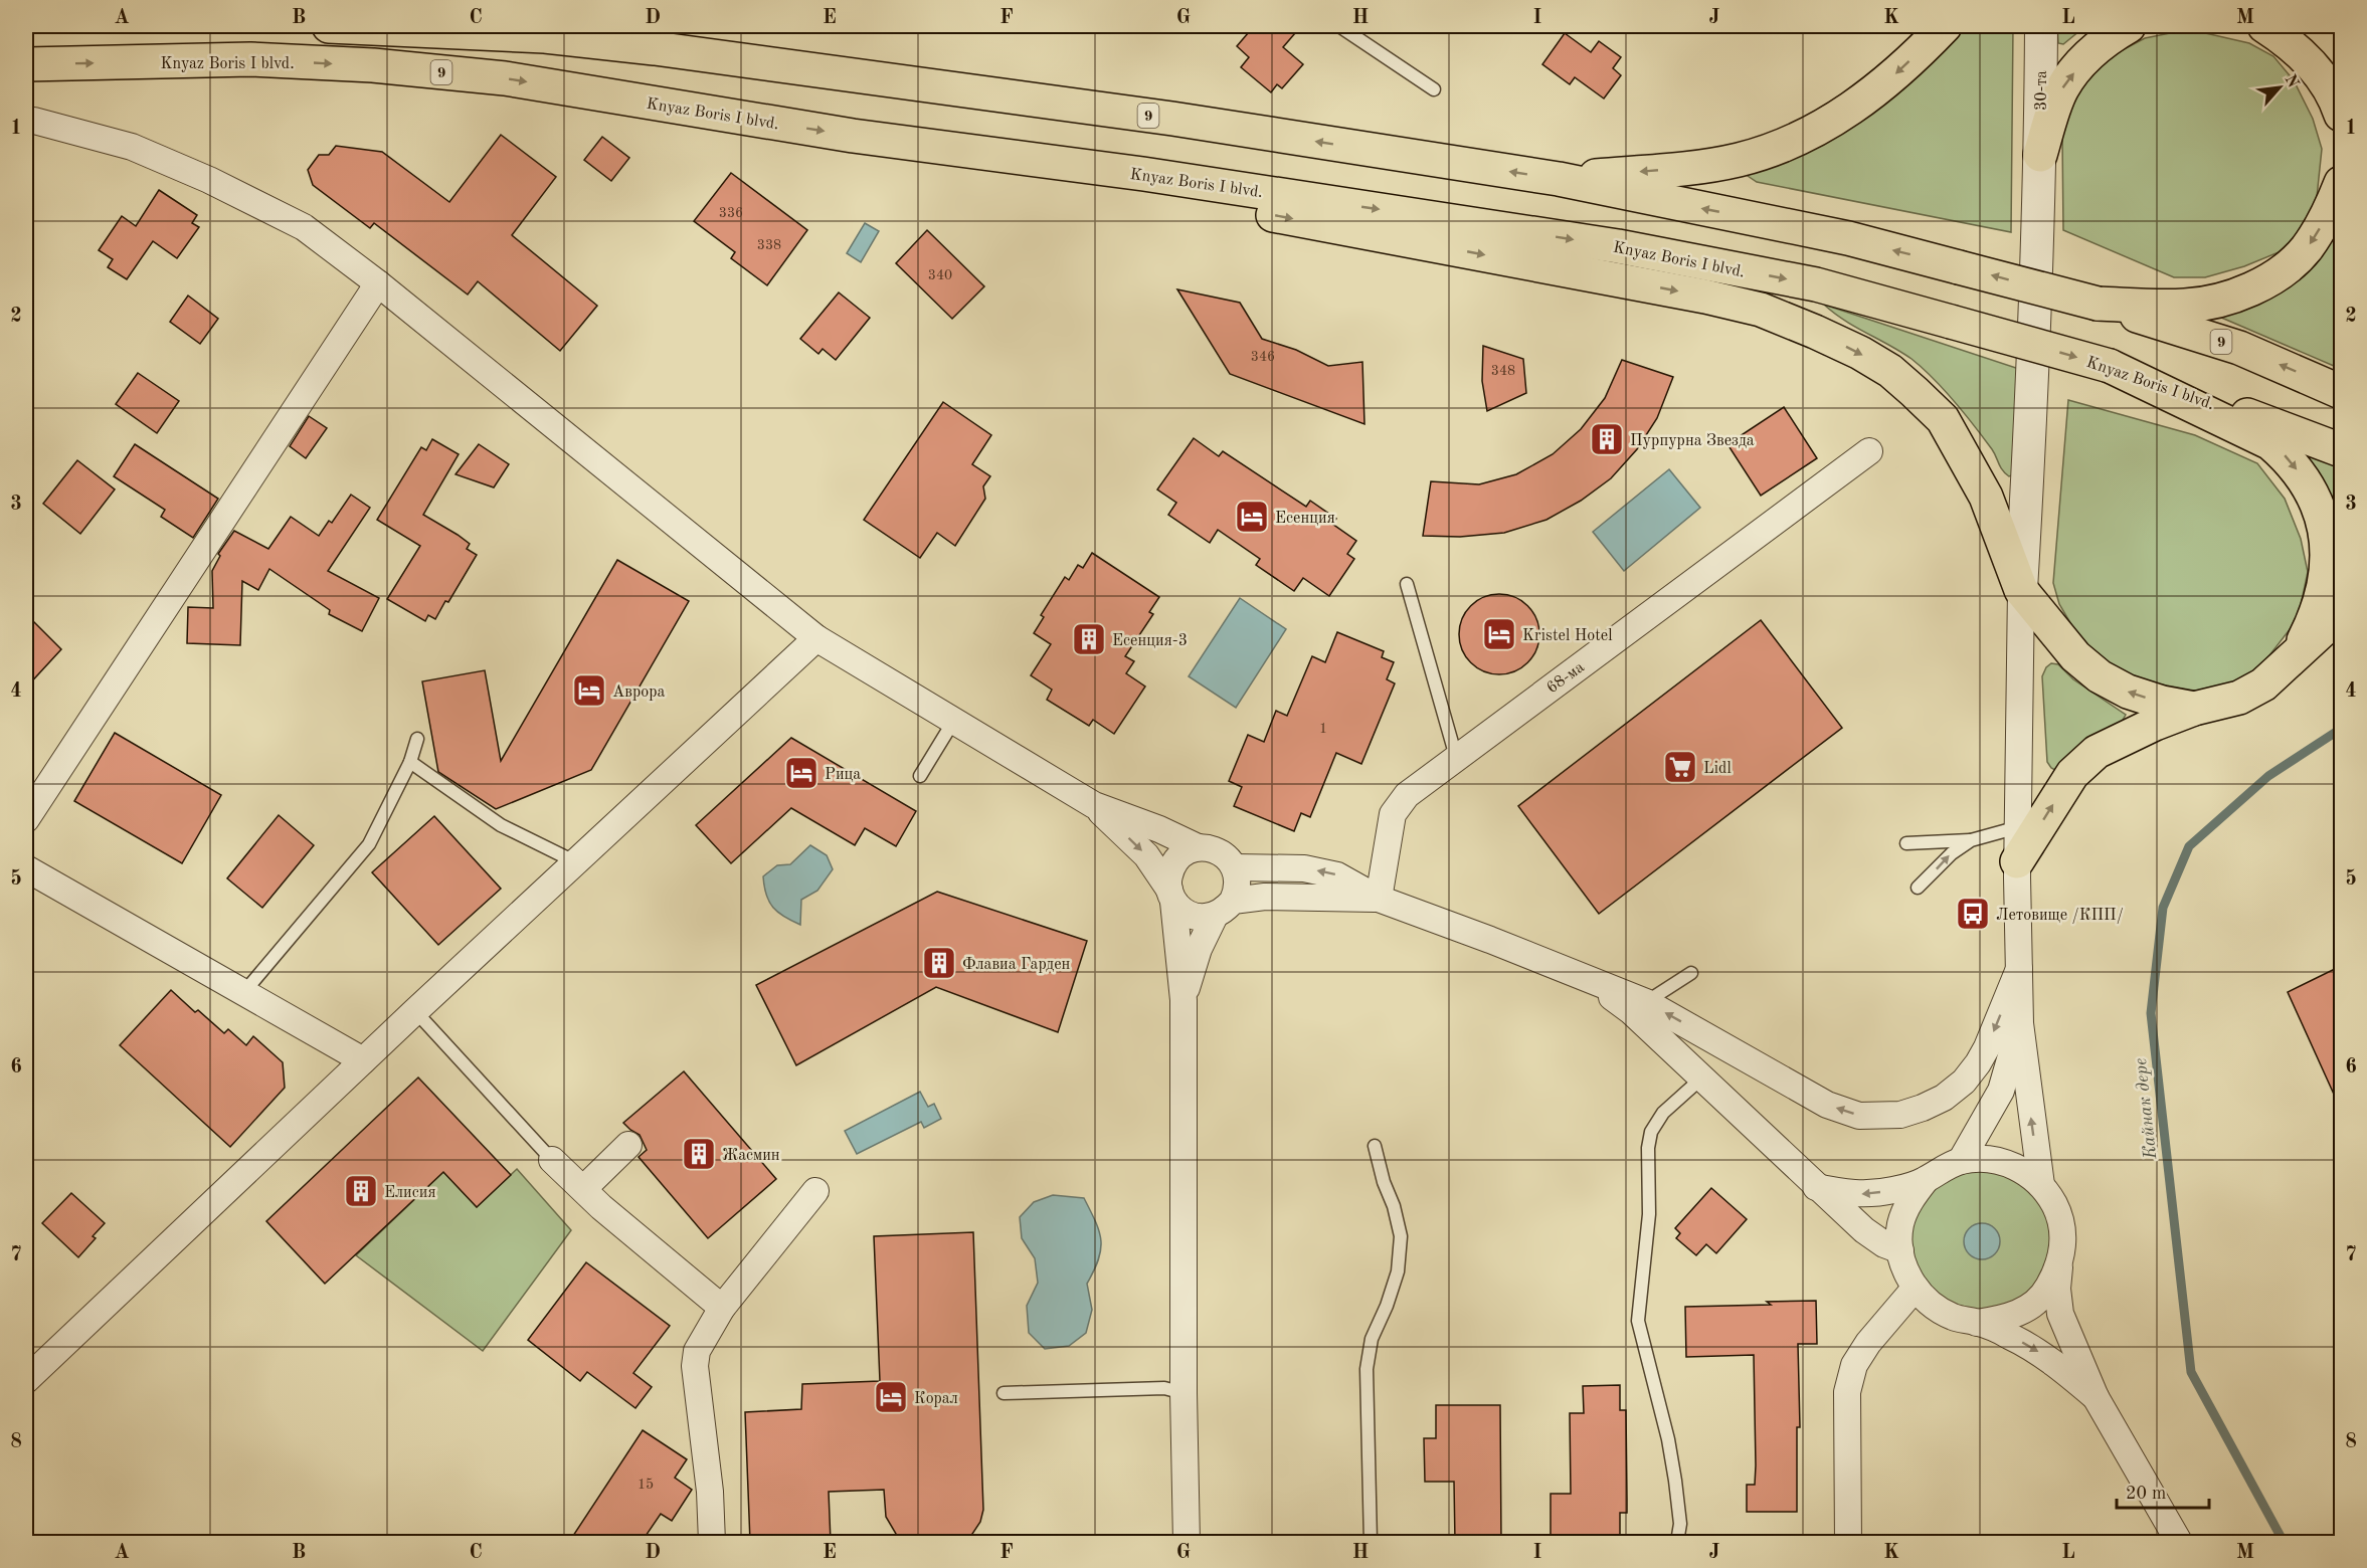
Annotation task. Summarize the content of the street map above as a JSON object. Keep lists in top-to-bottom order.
{
  "streets": {
    "highway": ["Knyaz Boris I blvd.", "9"],
    "street": ["30-та", "68-ма"]
  },
  "water": ["Кайнак дере"],
  "places": {
    "building": [
      "Пурпурна Звезда",
      "Есенция-3",
      "Флавиа Гарден",
      "Жасмин",
      "Елисия"
    ],
    "hotel": [
      "Есенция",
      "Kristel Hotel",
      "Аврора",
      "Рица",
      "Корал"
    ],
    "supermarket": ["Lidl"],
    "bus stop": ["Летовище /КПП/"]
  },
  "house_numbers": [
    "336",
    "338",
    "340",
    "346",
    "348",
    "1",
    "15"
  ],
  "scale_bar": "20 m",
  "north": "top right",
  "grid": {
    "columns": [
      "A",
      "B",
      "C",
      "D",
      "E",
      "F",
      "G",
      "H",
      "I",
      "J",
      "K",
      "L",
      "M"
    ],
    "rows": [
      "1",
      "2",
      "3",
      "4",
      "5",
      "6",
      "7",
      "8"
    ]
  }
}
